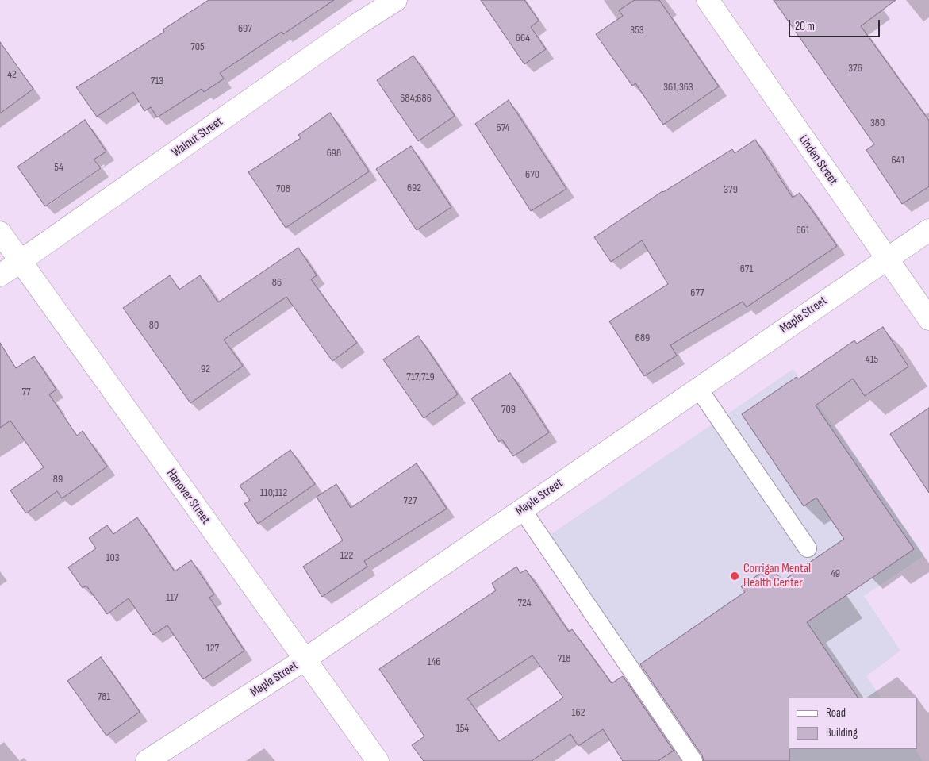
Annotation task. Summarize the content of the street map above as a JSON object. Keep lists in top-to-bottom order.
{
  "streets": {
    "street": [
      "Walnut Street",
      "Linden Street",
      "Maple Street",
      "Hanover Street"
    ]
  },
  "crossings": [
    ["Walnut Street", "Hanover Street"],
    ["Linden Street", "Maple Street"],
    ["Maple Street", "Hanover Street"]
  ],
  "places": ["Corrigan Mental Health Center"],
  "house_numbers": [
    "697",
    "353",
    "664",
    "705",
    "376",
    "42",
    "713",
    "361;363",
    "684;686",
    "380",
    "674",
    "698",
    "641",
    "54",
    "670",
    "692",
    "708",
    "379",
    "661",
    "671",
    "86",
    "677",
    "80",
    "689",
    "415",
    "92",
    "717;719",
    "77",
    "709",
    "89",
    "110;112",
    "727",
    "122",
    "103",
    "49",
    "117",
    "724",
    "127",
    "718",
    "146",
    "781",
    "162",
    "154"
  ],
  "legend": ["Road", "Building"],
  "scale_bar": "20 m"
}
